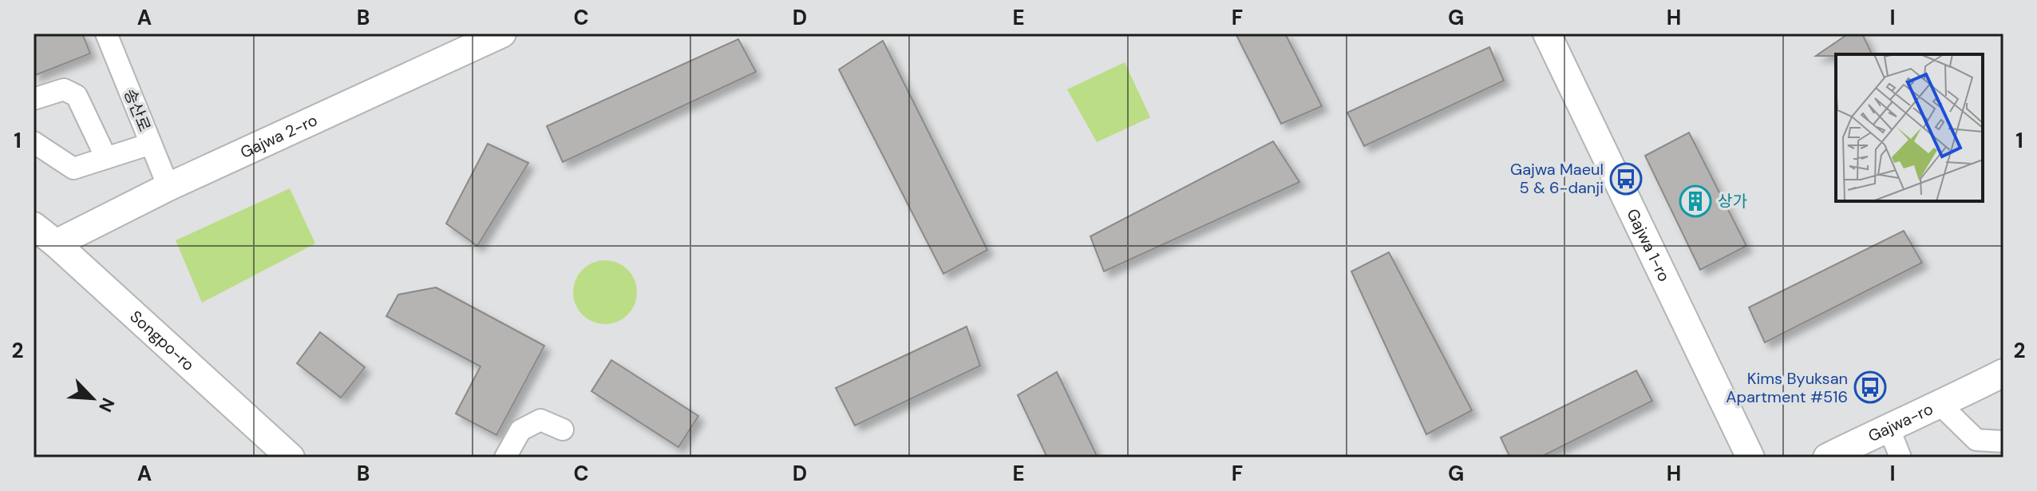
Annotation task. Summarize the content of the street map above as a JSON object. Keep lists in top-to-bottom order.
{
  "streets": {
    "street": [
      "송산로",
      "Gajwa 2-ro",
      "Gajwa 1-ro",
      "Songpo-ro",
      "Gajwa-ro"
    ]
  },
  "crossings": [
    ["송산로", "Gajwa 2-ro"],
    ["Gajwa 2-ro", "Songpo-ro"]
  ],
  "places": {
    "bus stop": ["Gajwa Maeul 5 & 6-danji", "Kims Byuksan Apartment #516"],
    "building": ["상가"]
  },
  "north": "bottom right",
  "grid": {
    "columns": [
      "A",
      "B",
      "C",
      "D",
      "E",
      "F",
      "G",
      "H",
      "I"
    ],
    "rows": ["1", "2"]
  }
}
